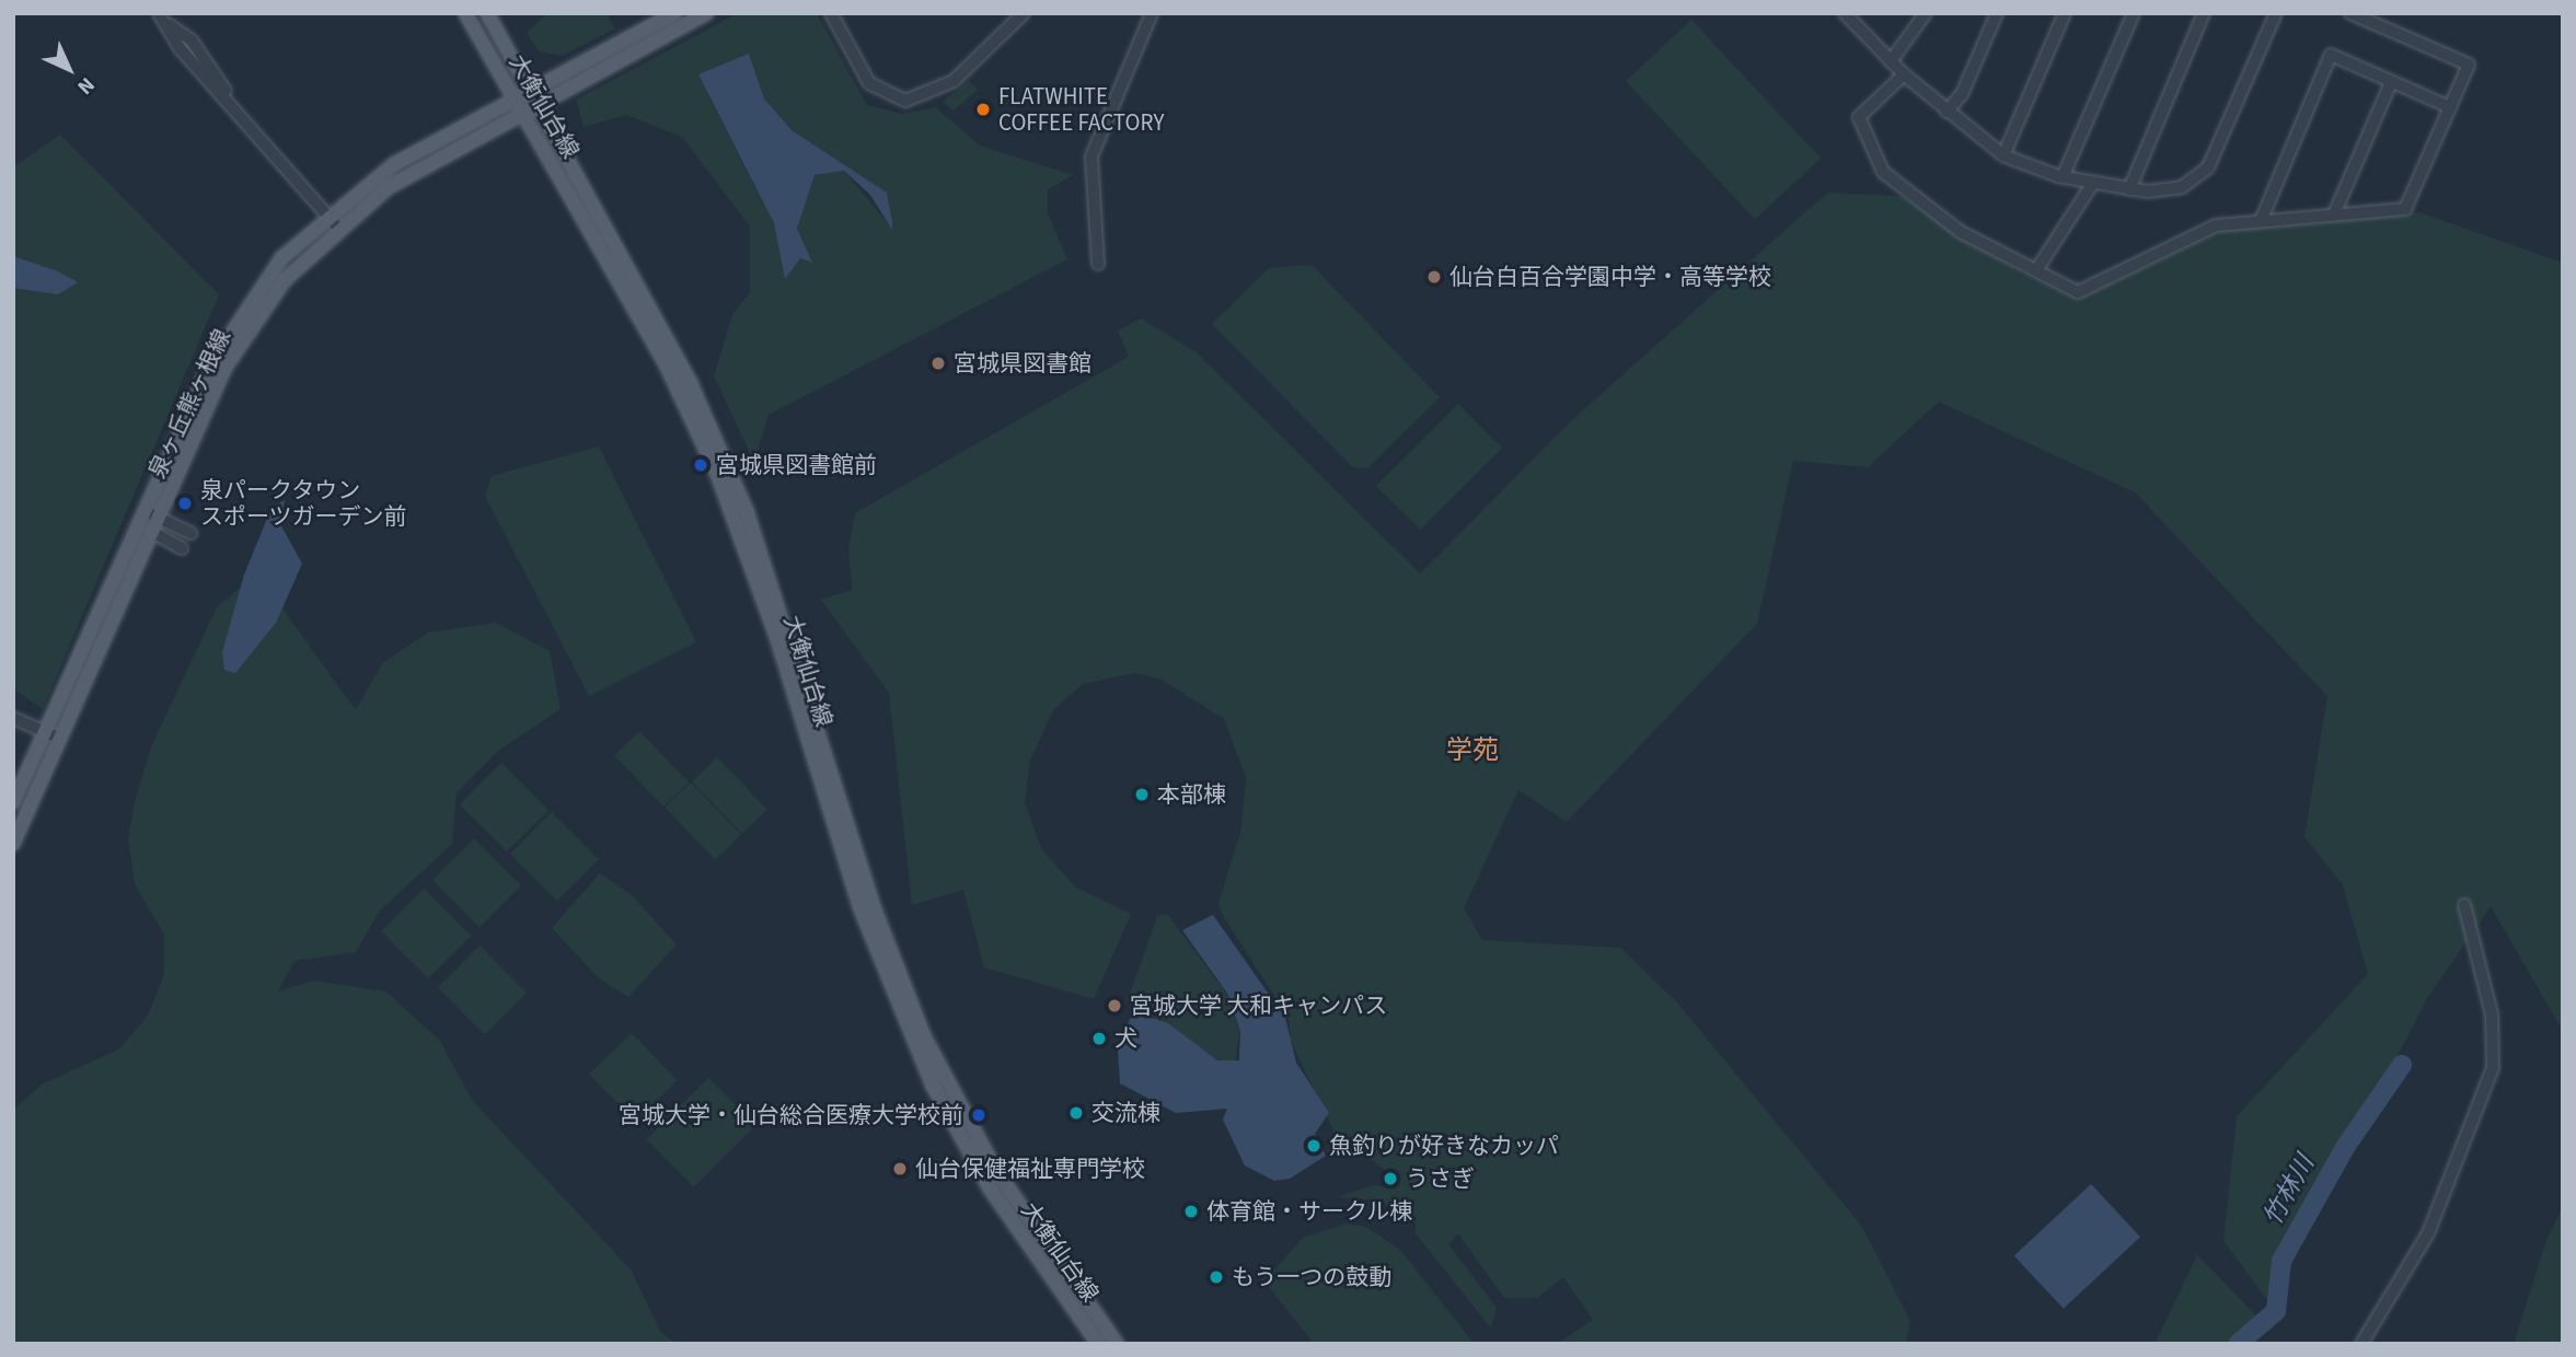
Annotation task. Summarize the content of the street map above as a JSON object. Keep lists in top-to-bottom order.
{
  "streets": {
    "main road": ["大衡仙台線", "泉ヶ丘熊ヶ根線"]
  },
  "crossings": [
    ["大衡仙台線", "泉ヶ丘熊ヶ根線"]
  ],
  "districts": ["学苑"],
  "water": ["竹林川"],
  "places": [
    "FLATWHITE COFFEE FACTORY",
    "仙台白百合学園中学・高等学校",
    "宮城県図書館",
    "宮城県図書館前",
    "泉パークタウン スポーツガーデン前",
    "本部棟",
    "宮城大学 大和キャンパス",
    "犬",
    "交流棟",
    "宮城大学・仙台総合医療大学校前",
    "魚釣りが好きなカッパ",
    "仙台保健福祉専門学校",
    "うさぎ",
    "体育館・サークル棟",
    "もう一つの鼓動"
  ],
  "north": "bottom right"
}
